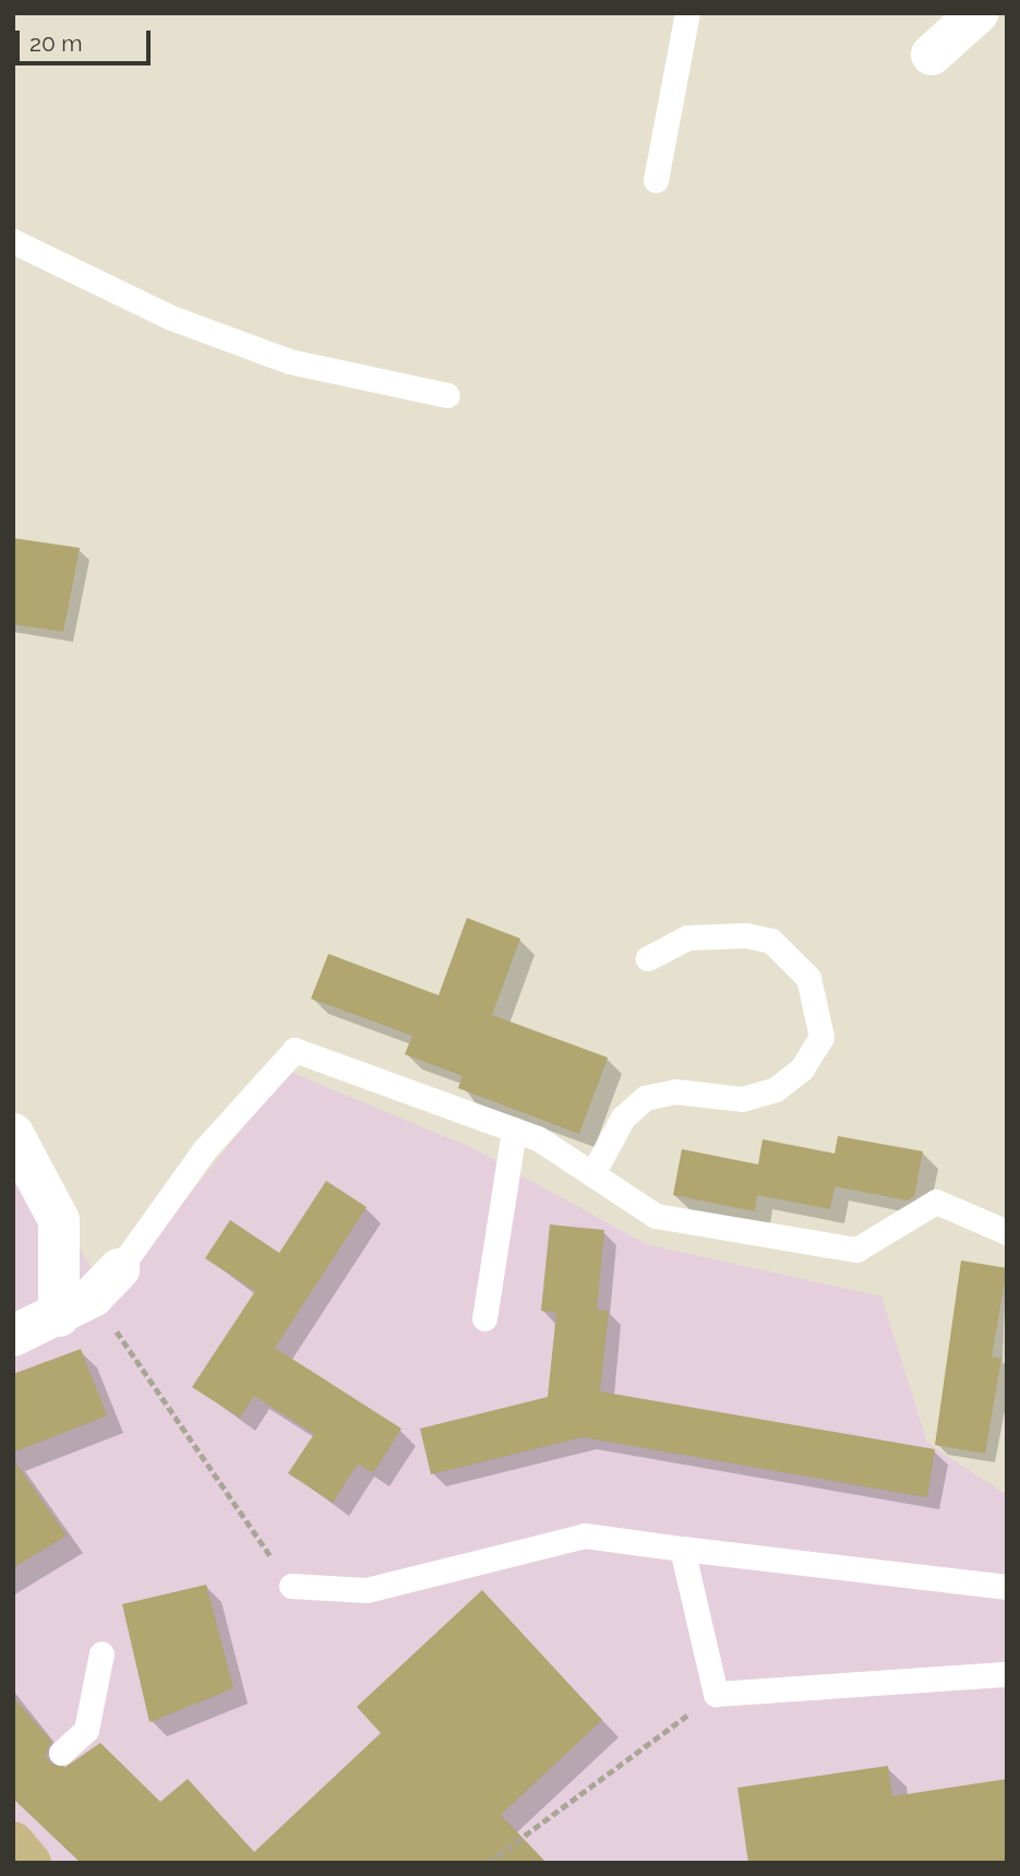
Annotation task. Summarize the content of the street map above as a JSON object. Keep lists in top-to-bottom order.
{
  "scale_bar": "20 m"
}
